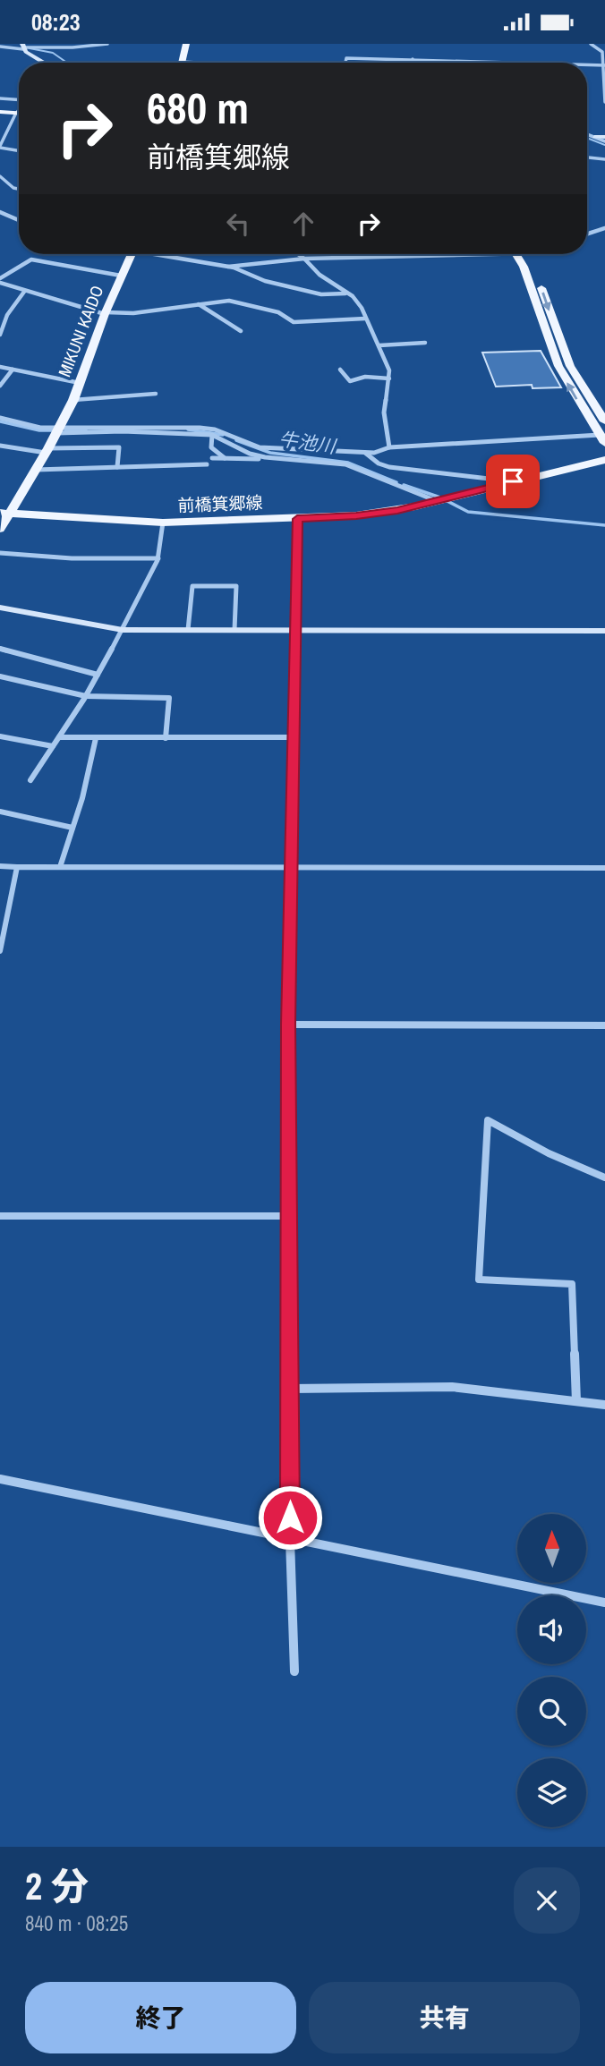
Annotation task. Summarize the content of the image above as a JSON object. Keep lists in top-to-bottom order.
{
  "streets": {
    "main road": ["MIKUNI KAIDO", "前橋箕郷線"]
  },
  "crossings": [
    ["MIKUNI KAIDO", "前橋箕郷線"]
  ],
  "water": ["牛池川"],
  "north": "top",
  "page": {
    "status": "08:23",
    "turn": ["680 m", "前橋箕郷線"],
    "heading": ["2 分", "840 m · 08:25"],
    "buttons": ["終了", "共有"]
  }
}
